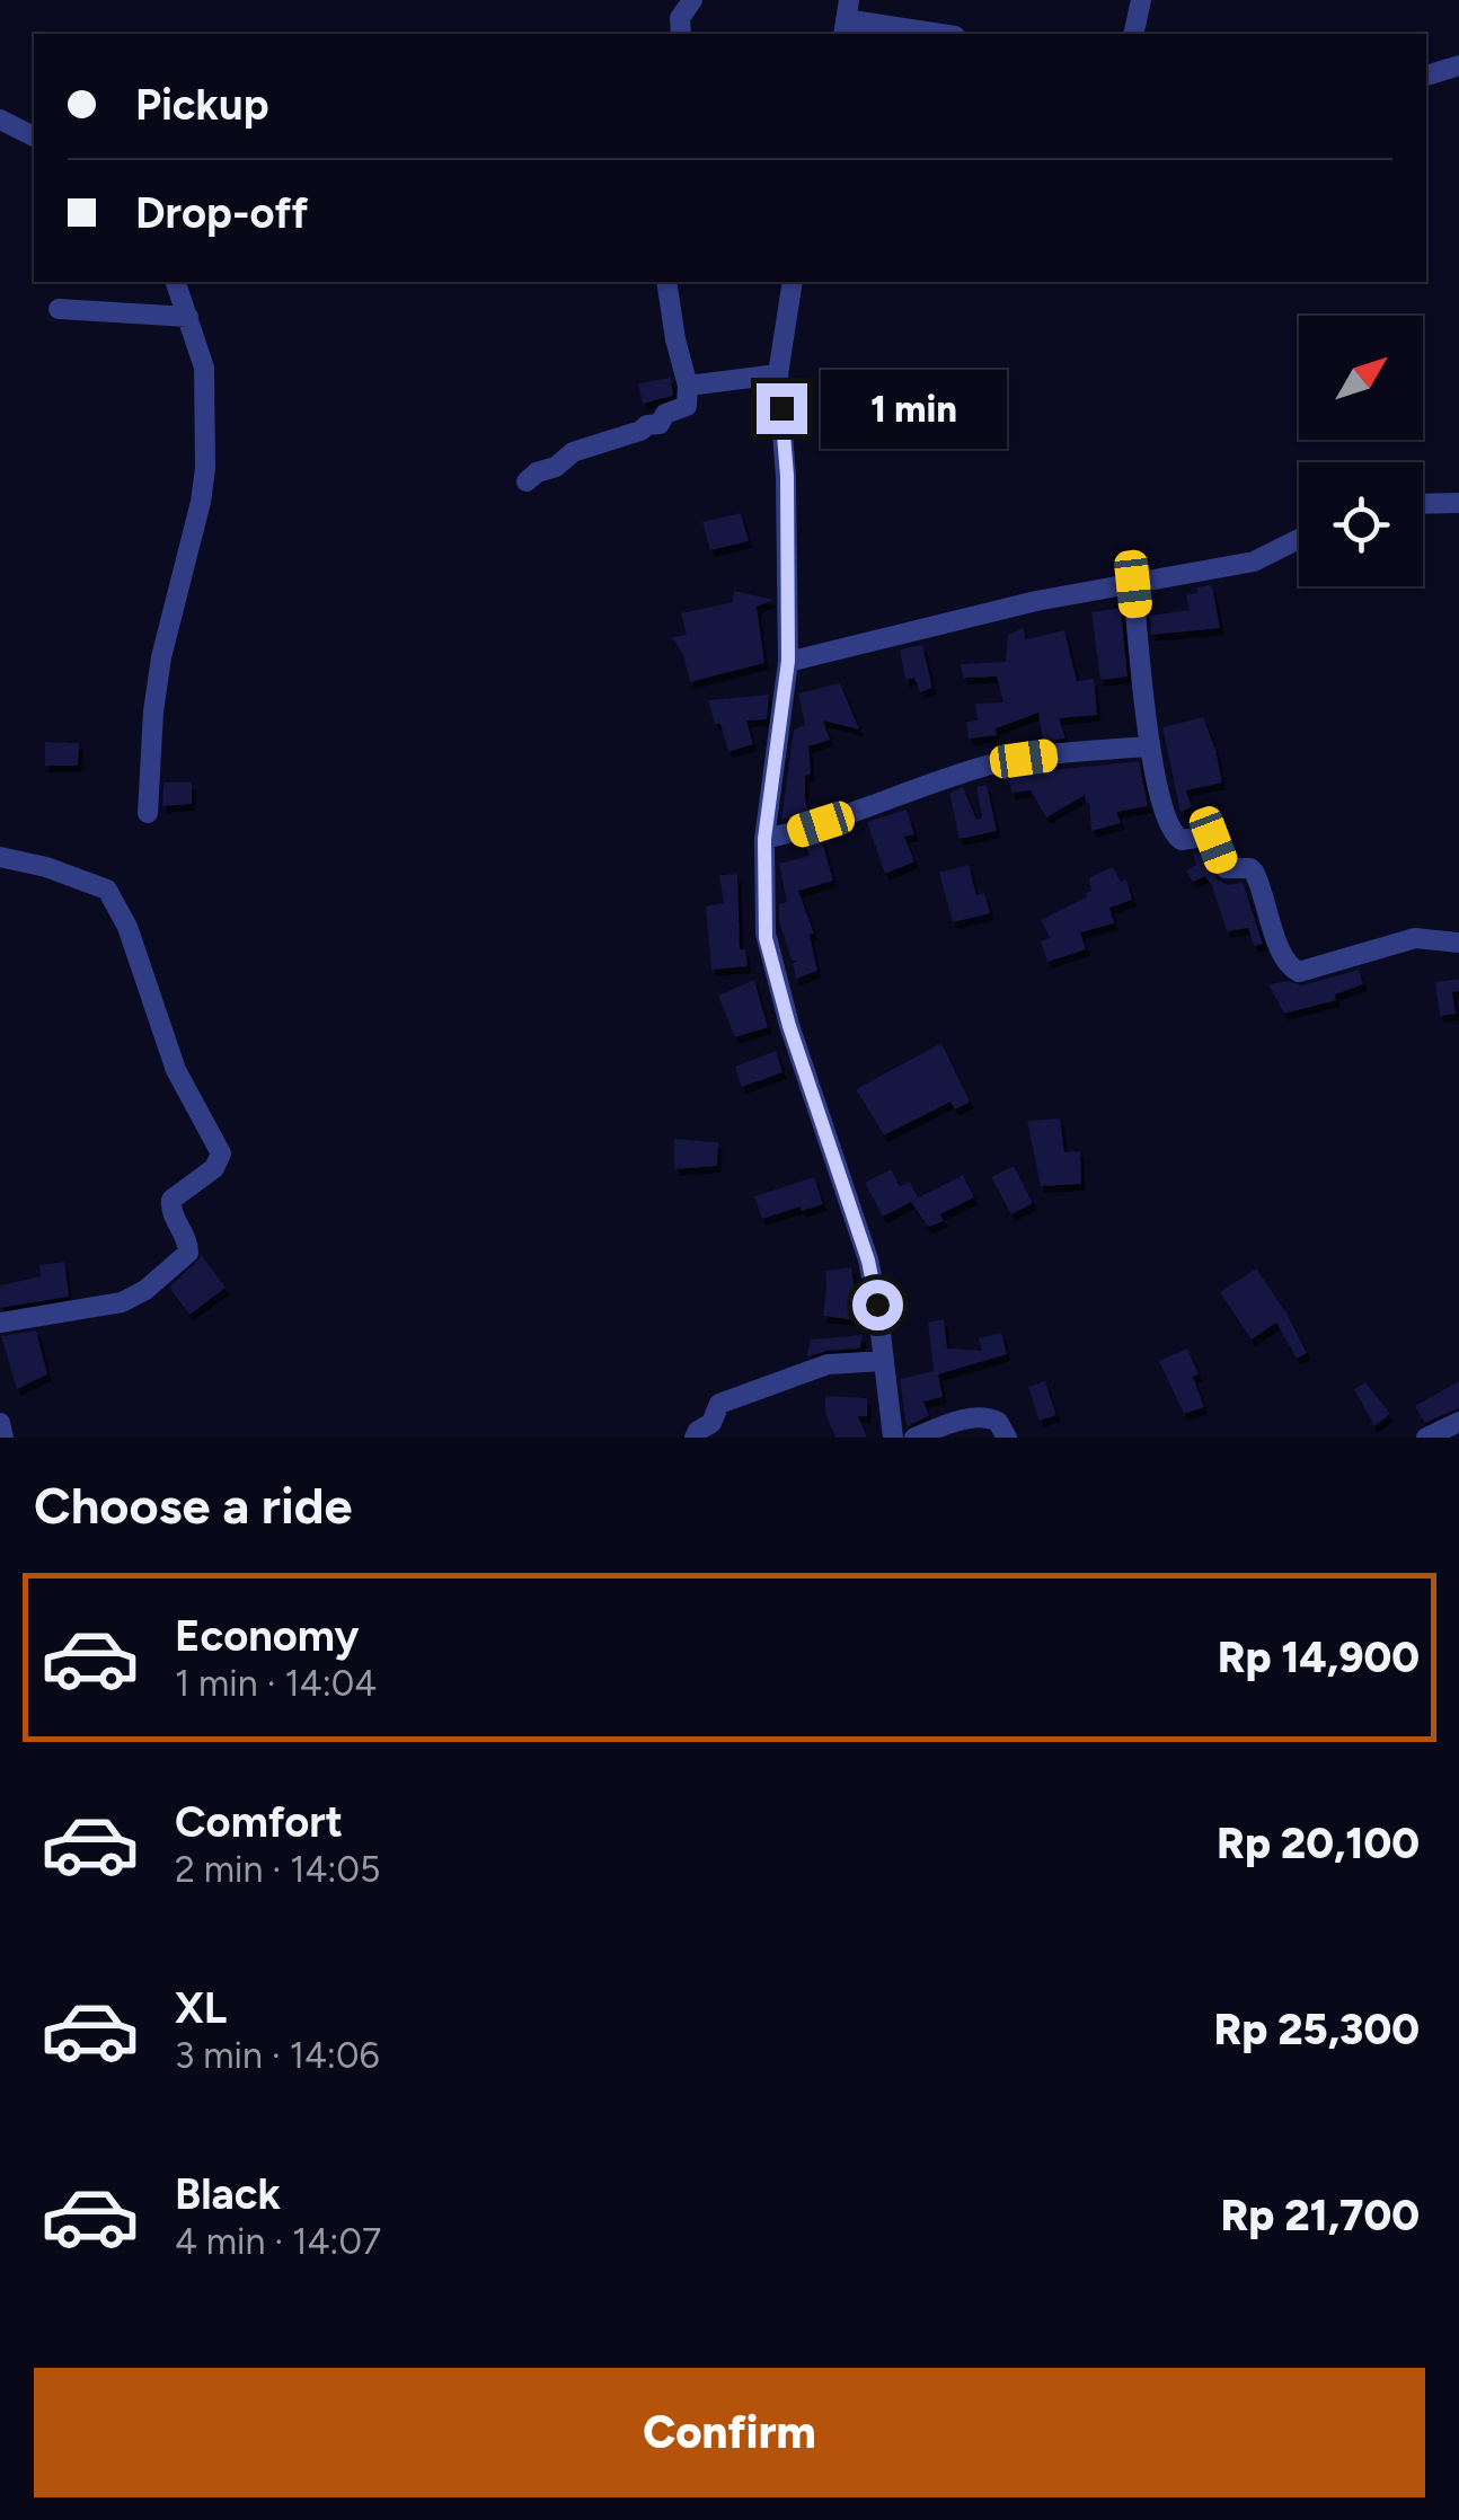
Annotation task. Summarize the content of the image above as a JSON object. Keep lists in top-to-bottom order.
{
  "north": "top right",
  "page": {
    "banner": ["Pickup", "Drop-off"],
    "bubble": "1 min",
    "heading": "Choose a ride",
    "list": [
      {
        "name": "Economy",
        "note": "1 min · 14:04",
        "value": "Rp 14,900"
      },
      {
        "name": "Comfort",
        "note": "2 min · 14:05",
        "value": "Rp 20,100"
      },
      {
        "name": "XL",
        "note": "3 min · 14:06",
        "value": "Rp 25,300"
      },
      {
        "name": "Black",
        "note": "4 min · 14:07",
        "value": "Rp 21,700"
      }
    ],
    "buttons": "Confirm"
  }
}
